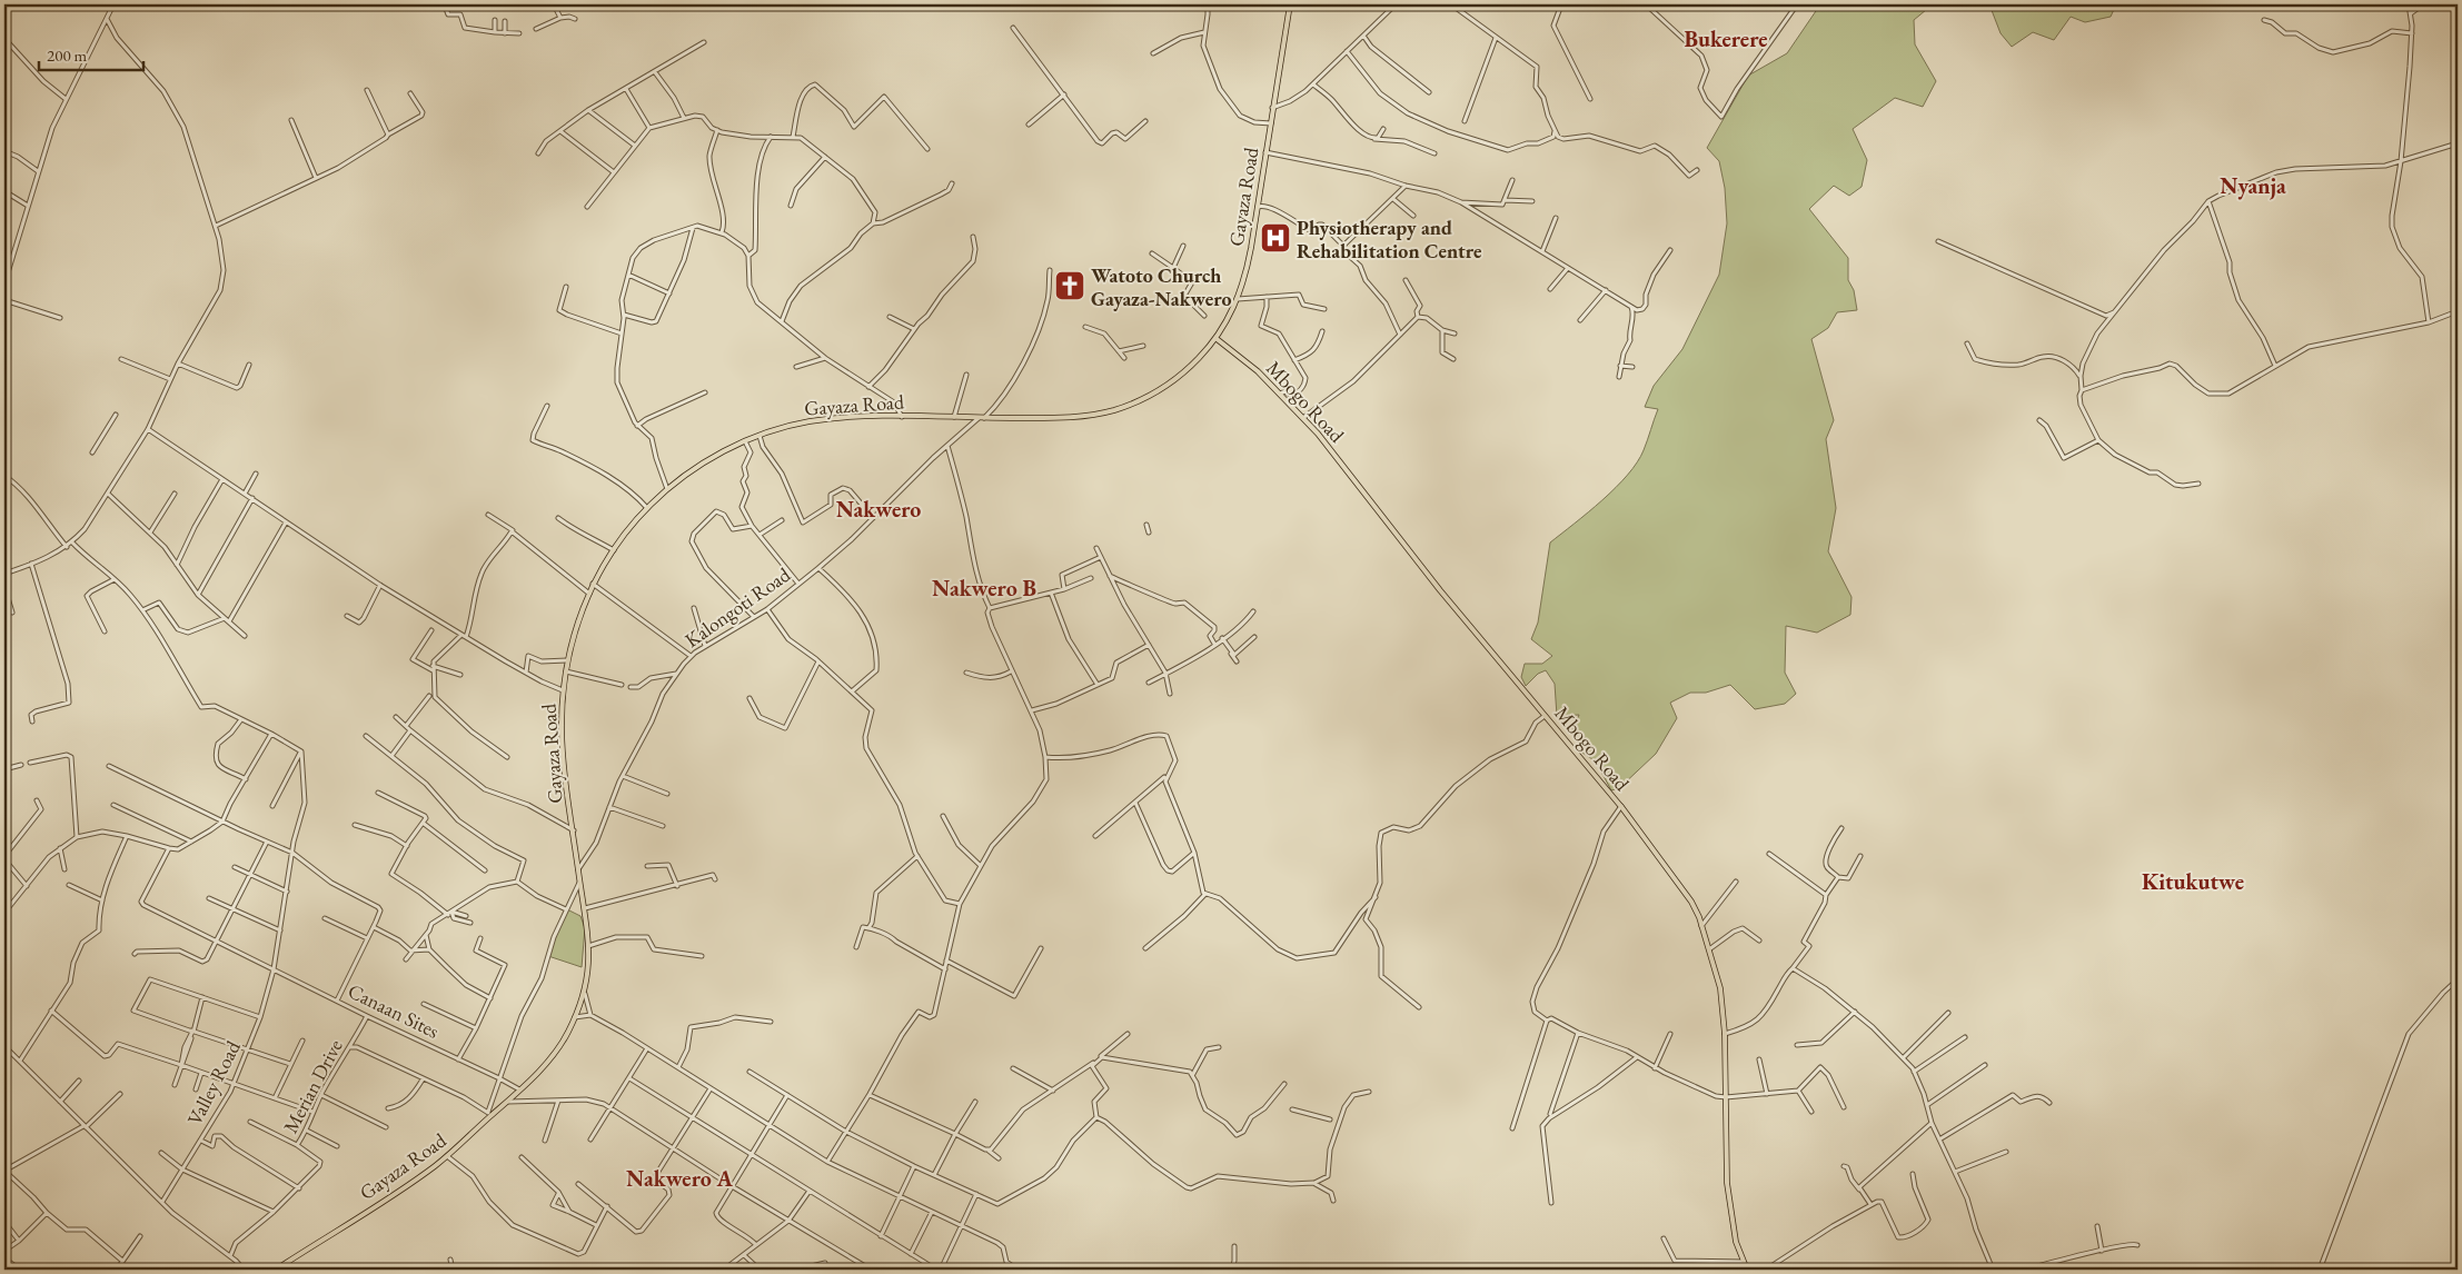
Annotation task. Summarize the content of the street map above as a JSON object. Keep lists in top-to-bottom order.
{
  "streets": {
    "main road": ["Gayaza Road", "Mbogo Road"],
    "street": [
      "Kalongoti Road",
      "Canaan Sites",
      "Valley Road",
      "Merian Drive"
    ]
  },
  "crossings": [
    ["Gayaza Road", "Mbogo Road"],
    ["Gayaza Road", "Kalongoti Road"],
    ["Gayaza Road", "Canaan Sites"],
    ["Canaan Sites", "Valley Road"],
    ["Canaan Sites", "Merian Drive"]
  ],
  "districts": [
    "Bukerere",
    "Nyanja",
    "Nakwero",
    "Nakwero B",
    "Kitukutwe",
    "Nakwero A"
  ],
  "places": {
    "hospital": ["Physiotherapy and Rehabilitation Centre"],
    "church": ["Watoto Church Gayaza-Nakwero"]
  },
  "scale_bar": "200 m"
}
